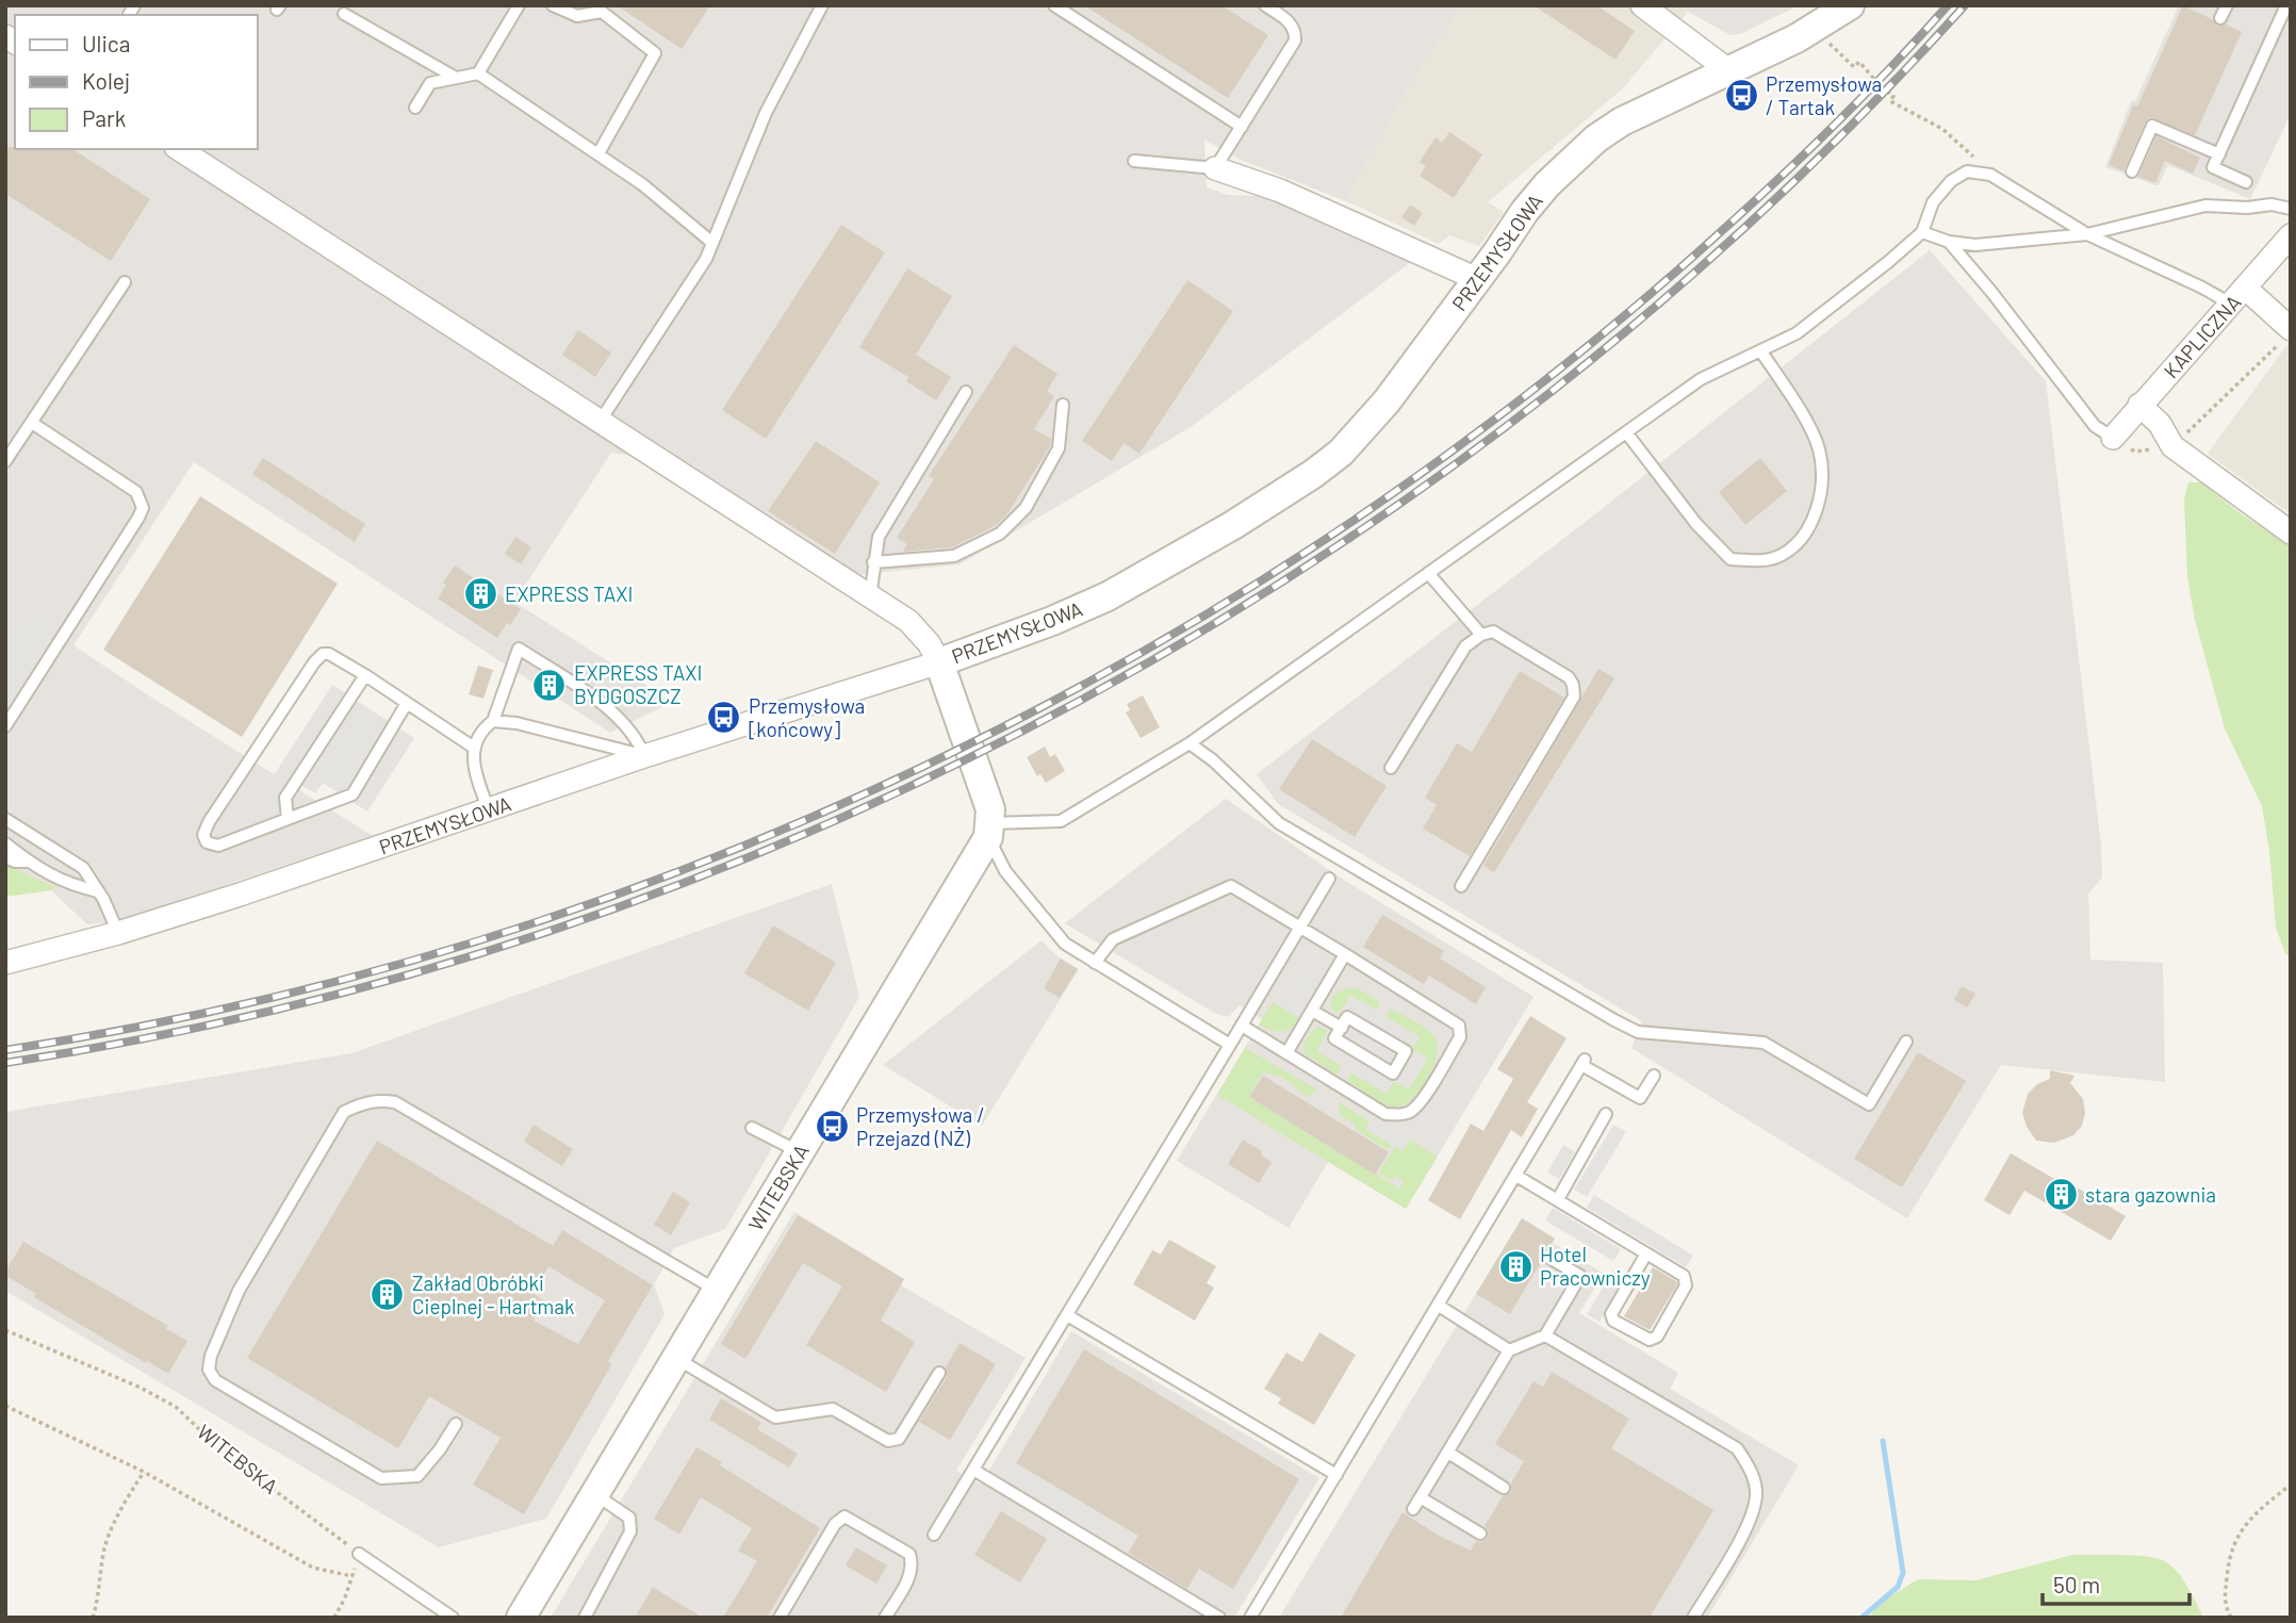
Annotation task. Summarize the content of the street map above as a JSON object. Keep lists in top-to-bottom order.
{
  "streets": {
    "street": ["PRZEMYSŁOWA", "KAPLICZNA", "WITEBSKA"]
  },
  "places": {
    "bus stop": ["Przemysłowa / Tartak", "Przemysłowa [końcowy]", "Przemysłowa / Przejazd (NŻ)"],
    "building": [
      "EXPRESS TAXI",
      "EXPRESS TAXI BYDGOSZCZ",
      "stara gazownia",
      "Hotel Pracowniczy",
      "Zakład Obróbki Cieplnej - Hartmak"
    ]
  },
  "legend": ["Ulica", "Kolej", "Park"],
  "scale_bar": "50 m"
}
